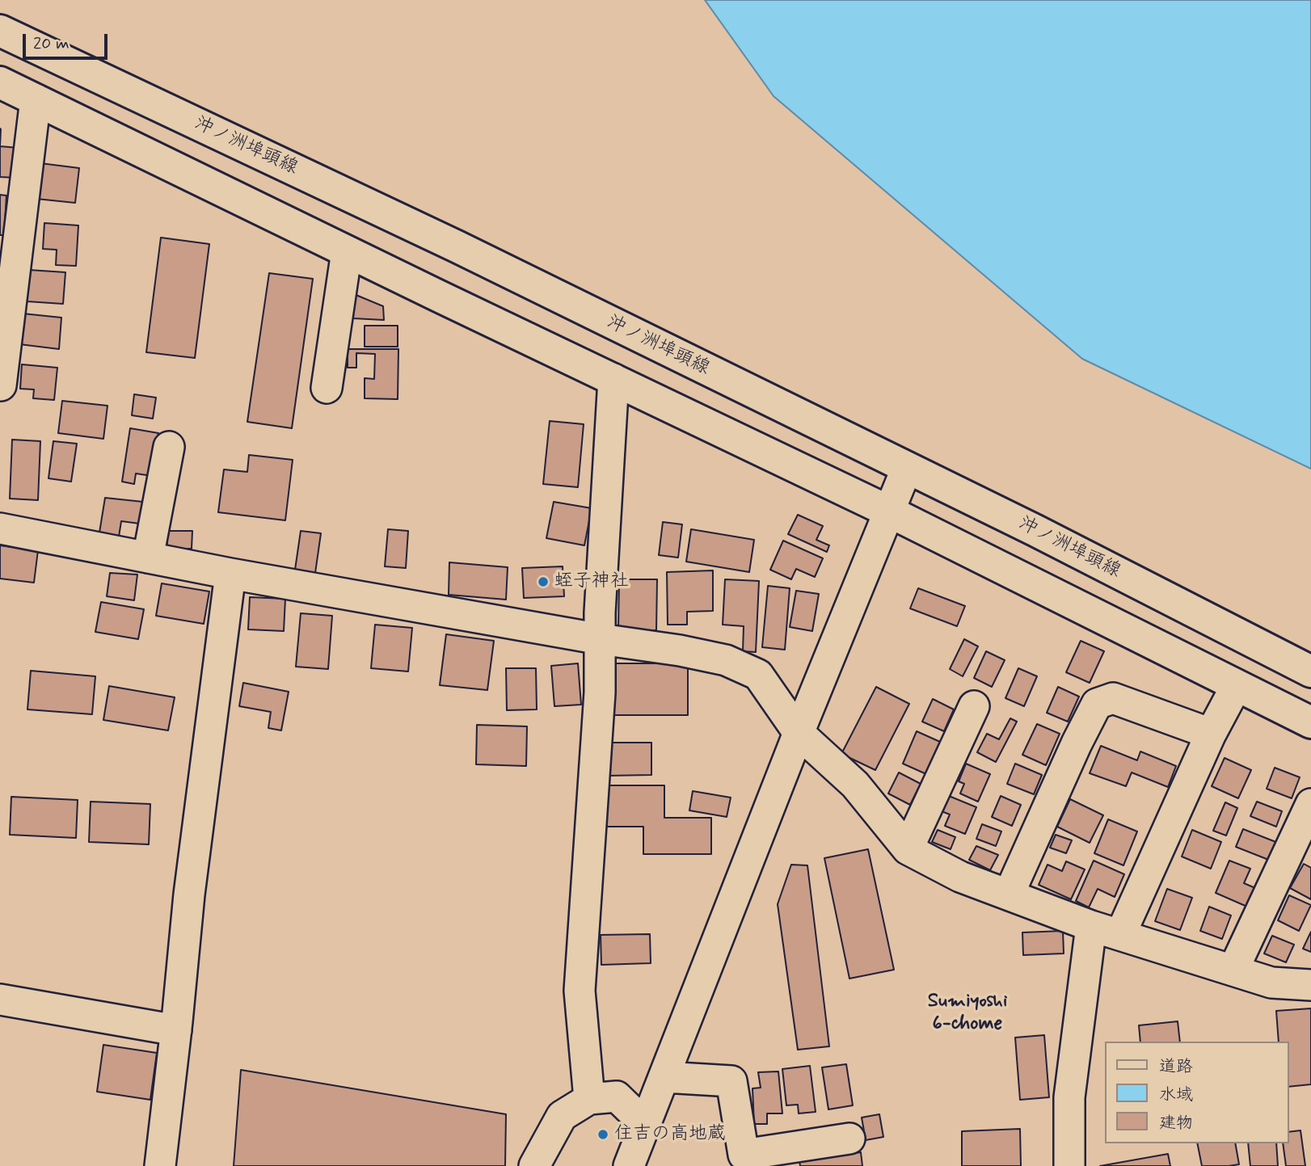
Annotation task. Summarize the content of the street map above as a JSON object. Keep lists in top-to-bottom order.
{
  "streets": {
    "main road": ["沖ノ洲埠頭線"]
  },
  "districts": ["Sumiyoshi 6-chome"],
  "places": ["蛭子神社", "住吉の高地蔵"],
  "legend": ["道路", "水域", "建物"],
  "scale_bar": "20 m"
}
